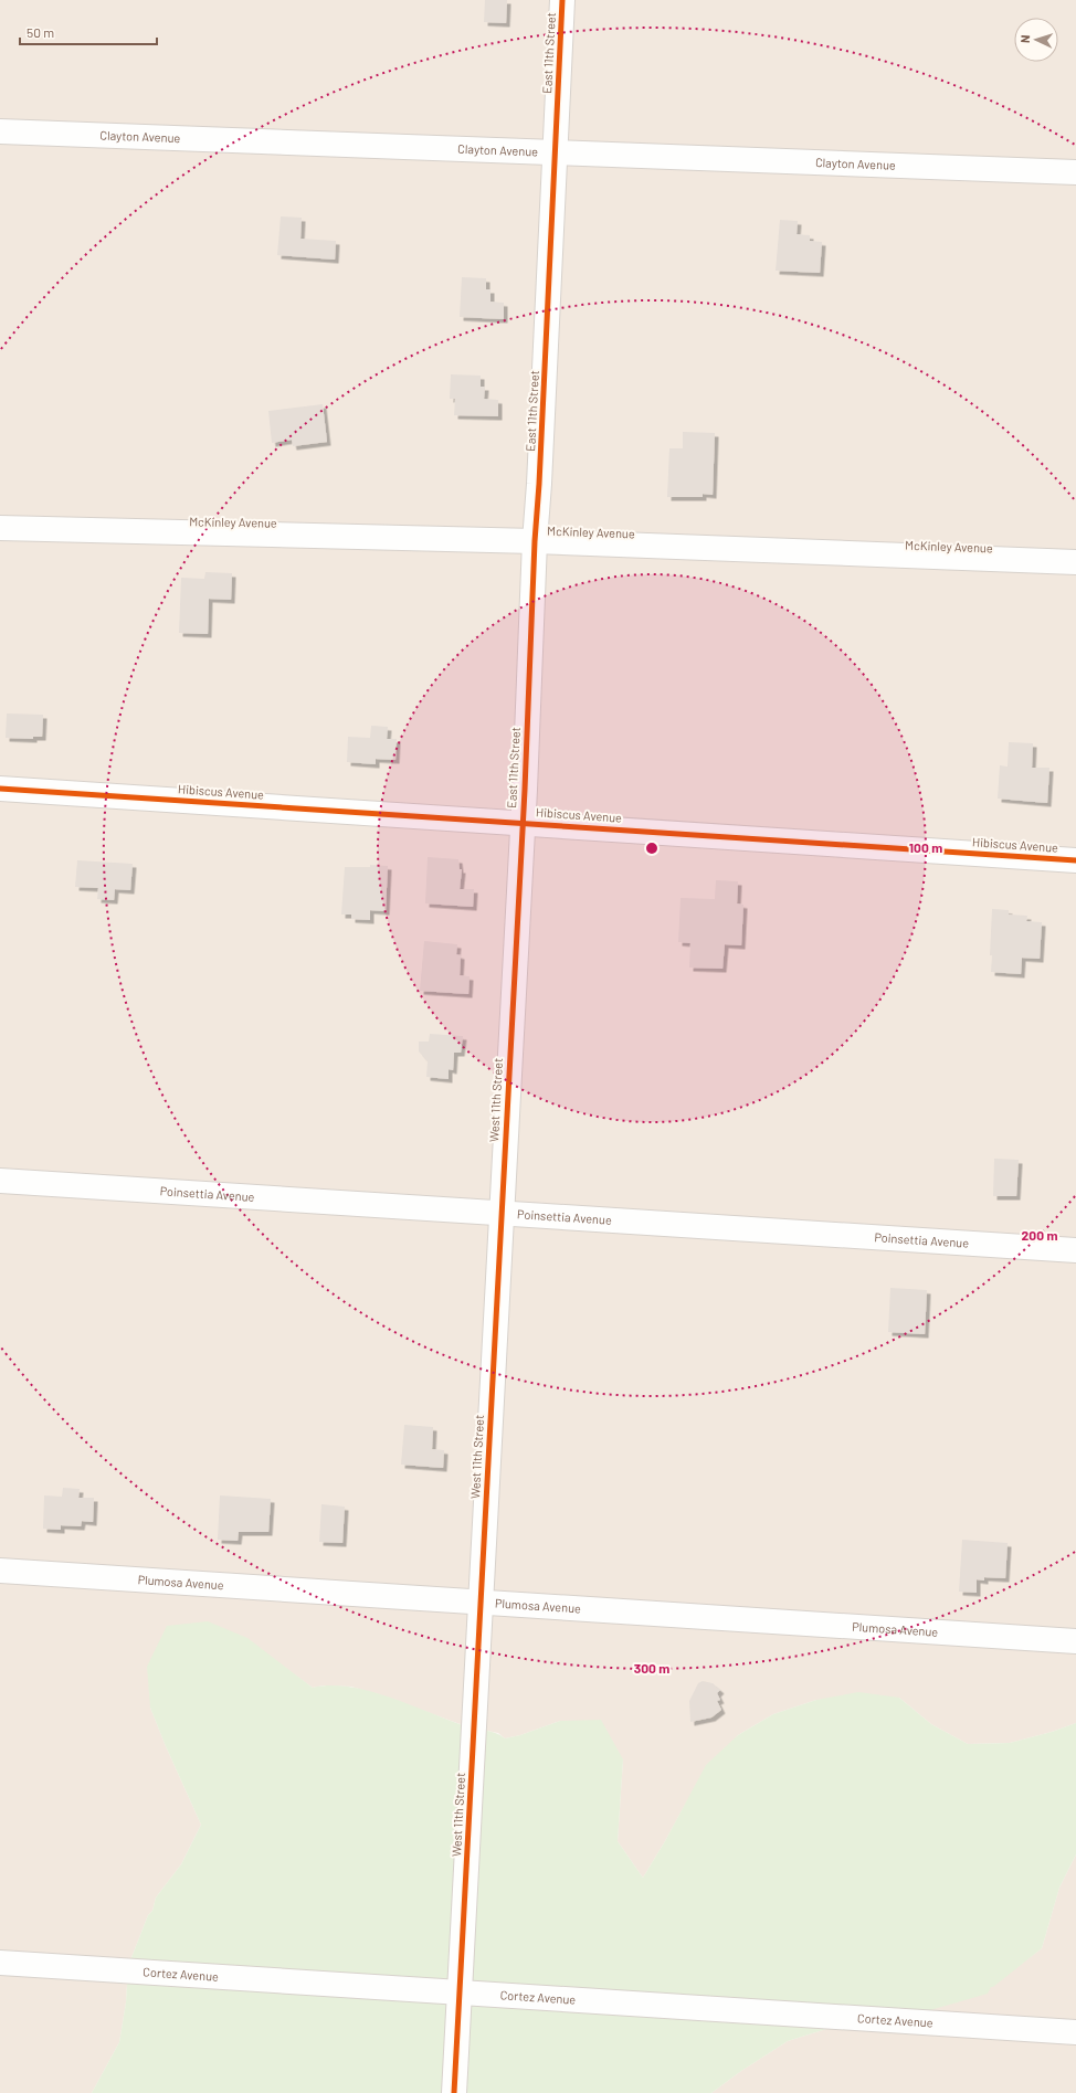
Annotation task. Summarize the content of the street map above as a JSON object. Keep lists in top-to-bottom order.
{
  "streets": {
    "street": [
      "East 11th Street",
      "Clayton Avenue",
      "McKinley Avenue",
      "Hibiscus Avenue",
      "West 11th Street",
      "Poinsettia Avenue",
      "Plumosa Avenue",
      "Cortez Avenue"
    ]
  },
  "crossings": [
    ["East 11th Street", "Clayton Avenue"],
    ["East 11th Street", "McKinley Avenue"],
    ["East 11th Street", "Hibiscus Avenue"],
    ["East 11th Street", "West 11th Street"],
    ["Hibiscus Avenue", "West 11th Street"],
    ["West 11th Street", "Poinsettia Avenue"],
    ["West 11th Street", "Plumosa Avenue"],
    ["West 11th Street", "Cortez Avenue"]
  ],
  "scale_bar": "50 m",
  "north": "left",
  "rings": ["100 m", "200 m", "300 m"]
}
